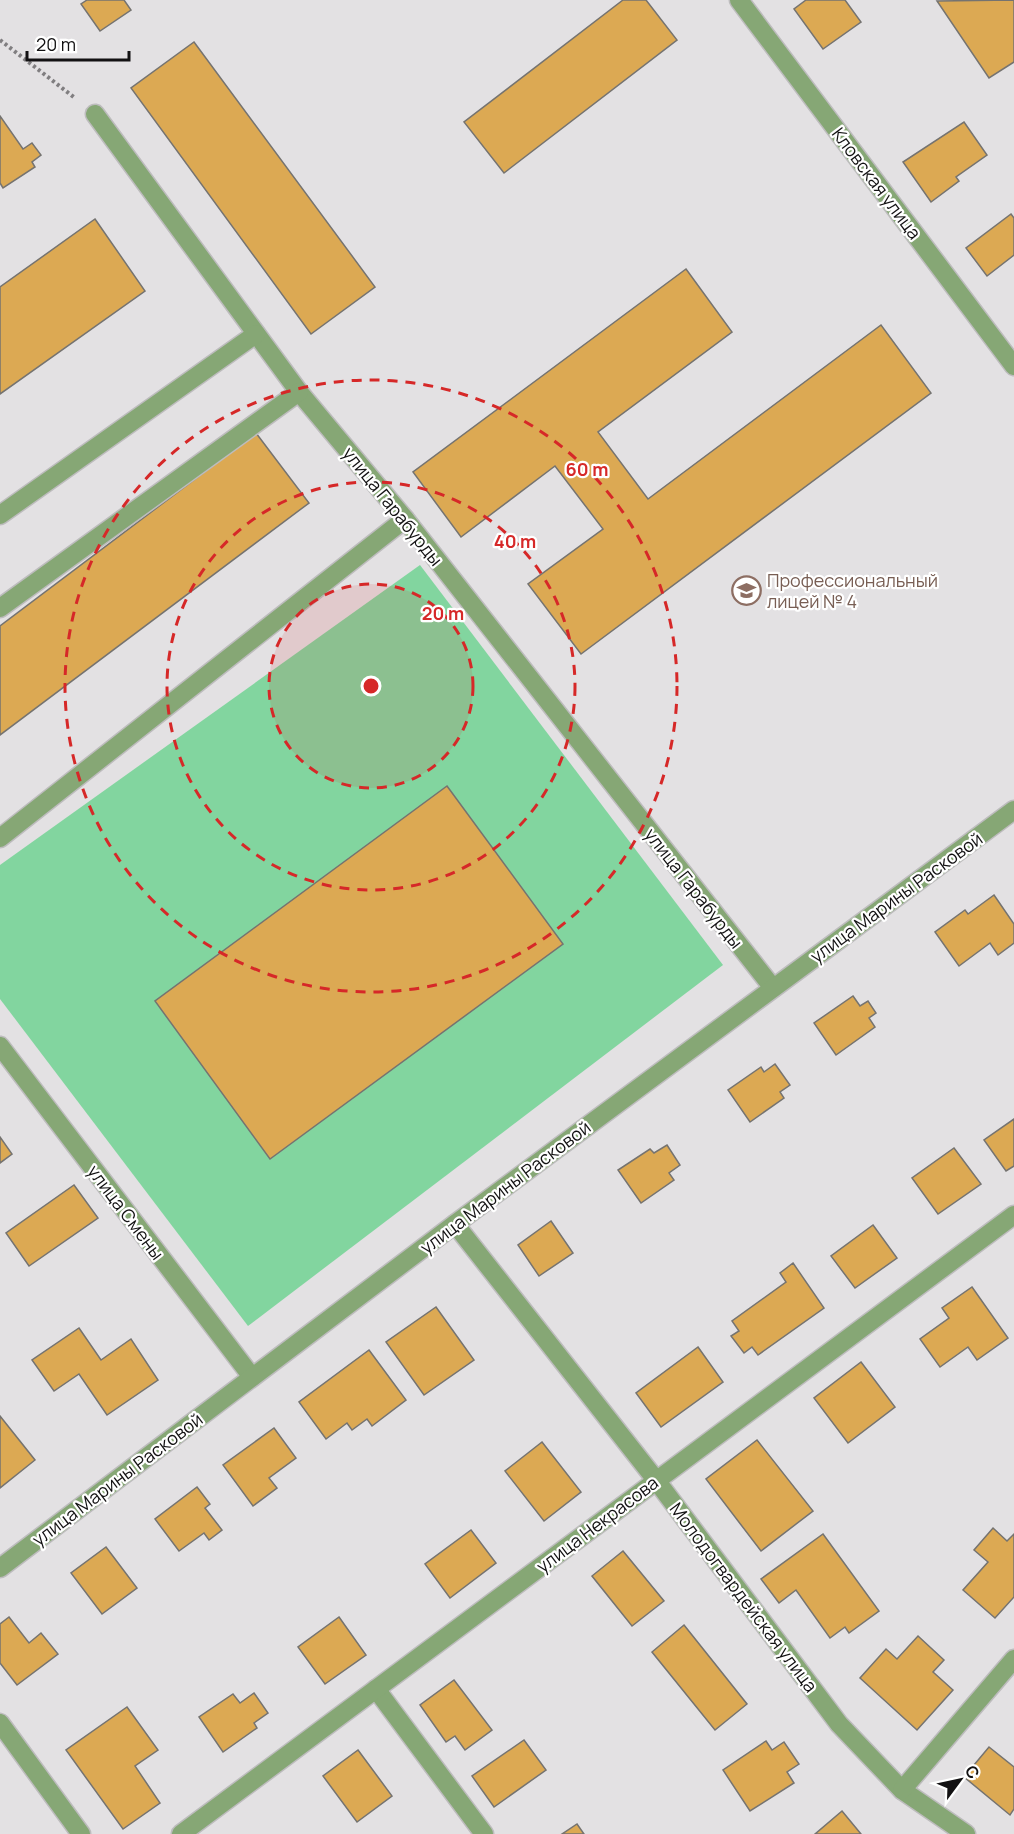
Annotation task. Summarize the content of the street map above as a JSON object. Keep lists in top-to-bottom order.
{
  "streets": {
    "street": [
      "Кловская улица",
      "улица Гарабурды",
      "улица Марины Расковой",
      "улица Смены",
      "улица Некрасова",
      "Молодогвардейская улица"
    ]
  },
  "crossings": [
    ["улица Гарабурды", "улица Марины Расковой"],
    ["улица Марины Расковой", "улица Смены"],
    ["улица Марины Расковой", "Молодогвардейская улица"],
    ["улица Некрасова", "Молодогвардейская улица"]
  ],
  "places": {
    "school or university": ["Профессиональный лицей № 4"]
  },
  "scale_bar": "20 m",
  "north": "top right",
  "rings": ["60 m", "40 m", "20 m"]
}
